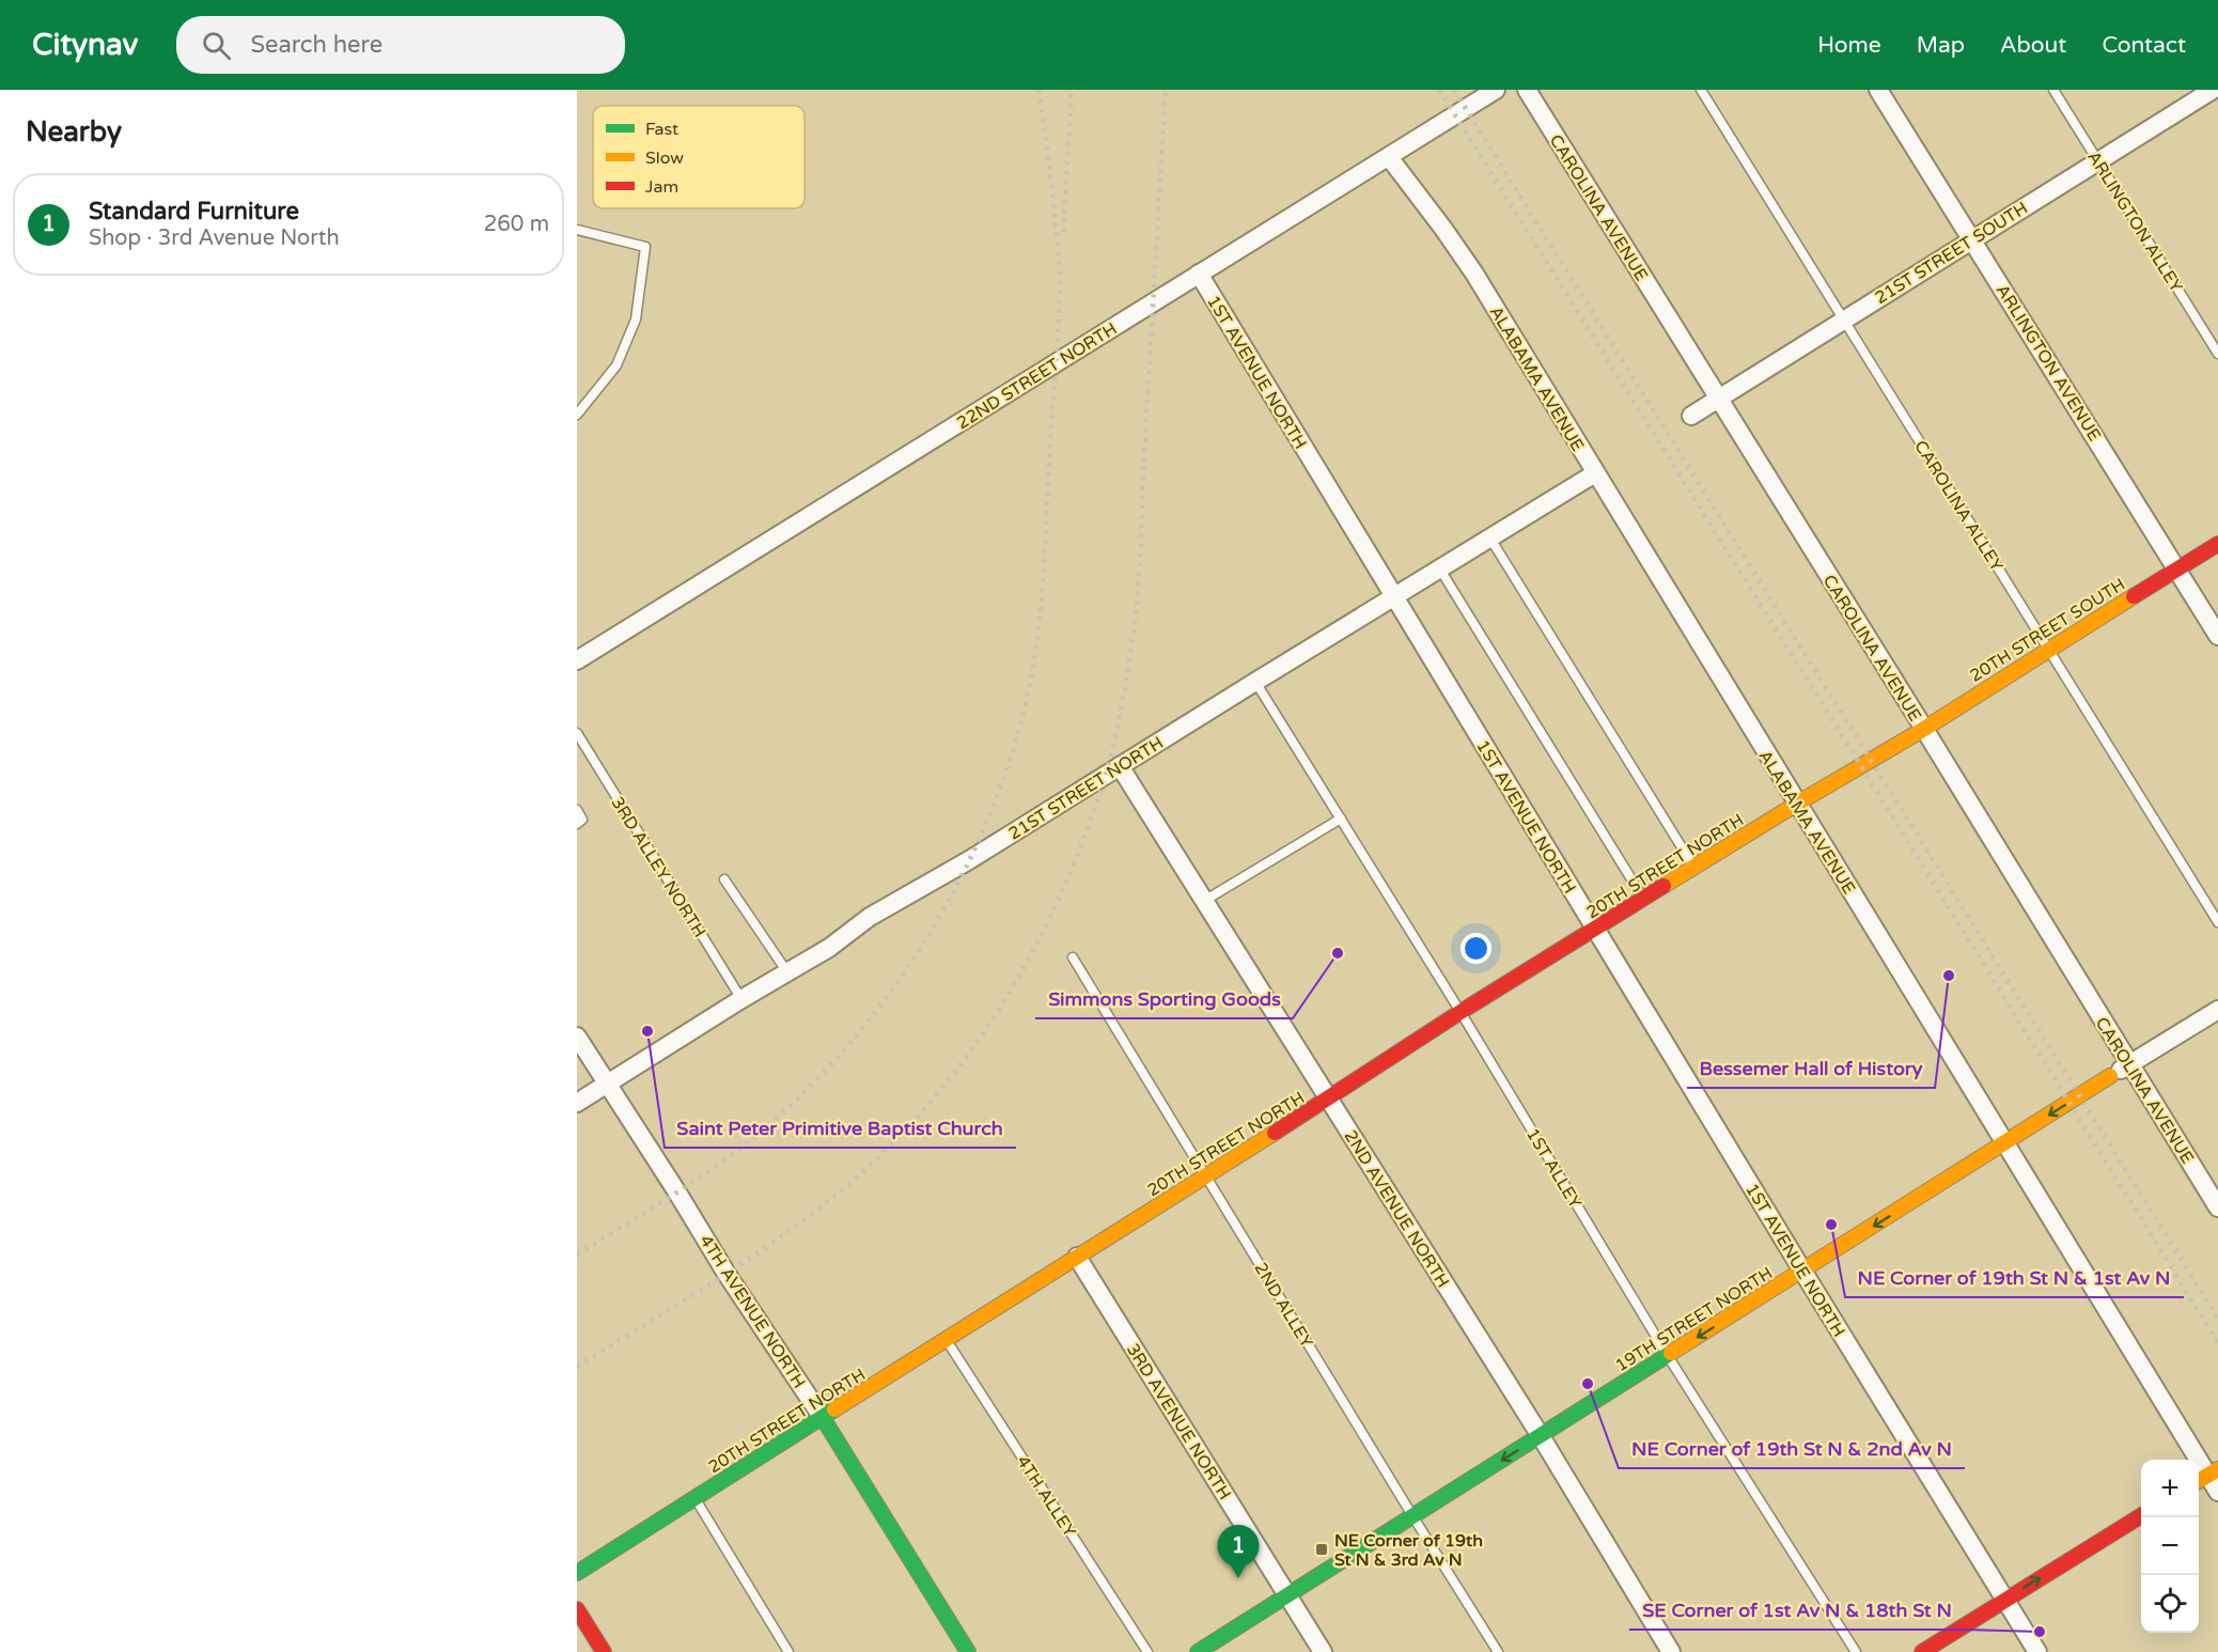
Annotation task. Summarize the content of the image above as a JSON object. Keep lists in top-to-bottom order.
{
  "streets": {
    "street": [
      "CAROLINA AVENUE",
      "21ST STREET SOUTH",
      "ARLINGTON AVENUE",
      "1ST AVENUE NORTH",
      "22ND STREET NORTH",
      "ALABAMA AVENUE",
      "20TH STREET SOUTH",
      "21ST STREET NORTH",
      "20TH STREET NORTH",
      "2ND AVENUE NORTH",
      "4TH AVENUE NORTH",
      "19TH STREET NORTH",
      "3RD AVENUE NORTH"
    ],
    "lane": [
      "ARLINGTON ALLEY",
      "CAROLINA ALLEY",
      "3RD ALLEY NORTH",
      "1ST ALLEY",
      "2ND ALLEY",
      "4TH ALLEY"
    ]
  },
  "crossings": [
    ["CAROLINA AVENUE", "21ST STREET SOUTH"],
    ["CAROLINA AVENUE", "20TH STREET SOUTH"],
    ["ARLINGTON ALLEY", "21ST STREET SOUTH"],
    ["21ST STREET SOUTH", "ARLINGTON AVENUE"],
    ["21ST STREET SOUTH", "CAROLINA ALLEY"],
    ["ARLINGTON AVENUE", "20TH STREET SOUTH"],
    ["1ST AVENUE NORTH", "22ND STREET NORTH"],
    ["1ST AVENUE NORTH", "21ST STREET NORTH"],
    ["1ST AVENUE NORTH", "20TH STREET NORTH"],
    ["1ST AVENUE NORTH", "19TH STREET NORTH"],
    ["22ND STREET NORTH", "ALABAMA AVENUE"],
    ["ALABAMA AVENUE", "21ST STREET NORTH"],
    ["ALABAMA AVENUE", "20TH STREET NORTH"],
    ["ALABAMA AVENUE", "19TH STREET NORTH"],
    ["CAROLINA ALLEY", "20TH STREET SOUTH"],
    ["20TH STREET SOUTH", "20TH STREET NORTH"],
    ["21ST STREET NORTH", "3RD ALLEY NORTH"],
    ["21ST STREET NORTH", "1ST ALLEY"],
    ["21ST STREET NORTH", "2ND AVENUE NORTH"],
    ["21ST STREET NORTH", "4TH AVENUE NORTH"],
    ["20TH STREET NORTH", "1ST ALLEY"],
    ["20TH STREET NORTH", "2ND AVENUE NORTH"],
    ["20TH STREET NORTH", "2ND ALLEY"],
    ["20TH STREET NORTH", "4TH AVENUE NORTH"],
    ["20TH STREET NORTH", "3RD AVENUE NORTH"],
    ["20TH STREET NORTH", "4TH ALLEY"],
    ["1ST ALLEY", "19TH STREET NORTH"],
    ["2ND AVENUE NORTH", "19TH STREET NORTH"],
    ["2ND ALLEY", "19TH STREET NORTH"],
    ["19TH STREET NORTH", "3RD AVENUE NORTH"]
  ],
  "one_way": ["19TH STREET NORTH"],
  "places": {
    "other": [
      "Simmons Sporting Goods",
      "Bessemer Hall of History",
      "Saint Peter Primitive Baptist Church",
      "NE Corner of 19th St N & 1st Av N",
      "NE Corner of 19th St N & 2nd Av N",
      "SE Corner of 1st Av N & 18th St N"
    ],
    "transit": ["NE Corner of 19th St N & 3rd Av N"]
  },
  "legend": ["Fast", "Slow", "Jam"],
  "page": {
    "header": "Citynav",
    "search": "Search here",
    "nav": [
      "Home",
      "Map",
      "About",
      "Contact"
    ],
    "heading": "Nearby",
    "list": [
      {
        "mark": "1",
        "name": "Standard Furniture",
        "note": "Shop · 3rd Avenue North",
        "value": "260 m"
      }
    ],
    "map_buttons": ["+", "−"],
    "pins": "1"
  }
}
